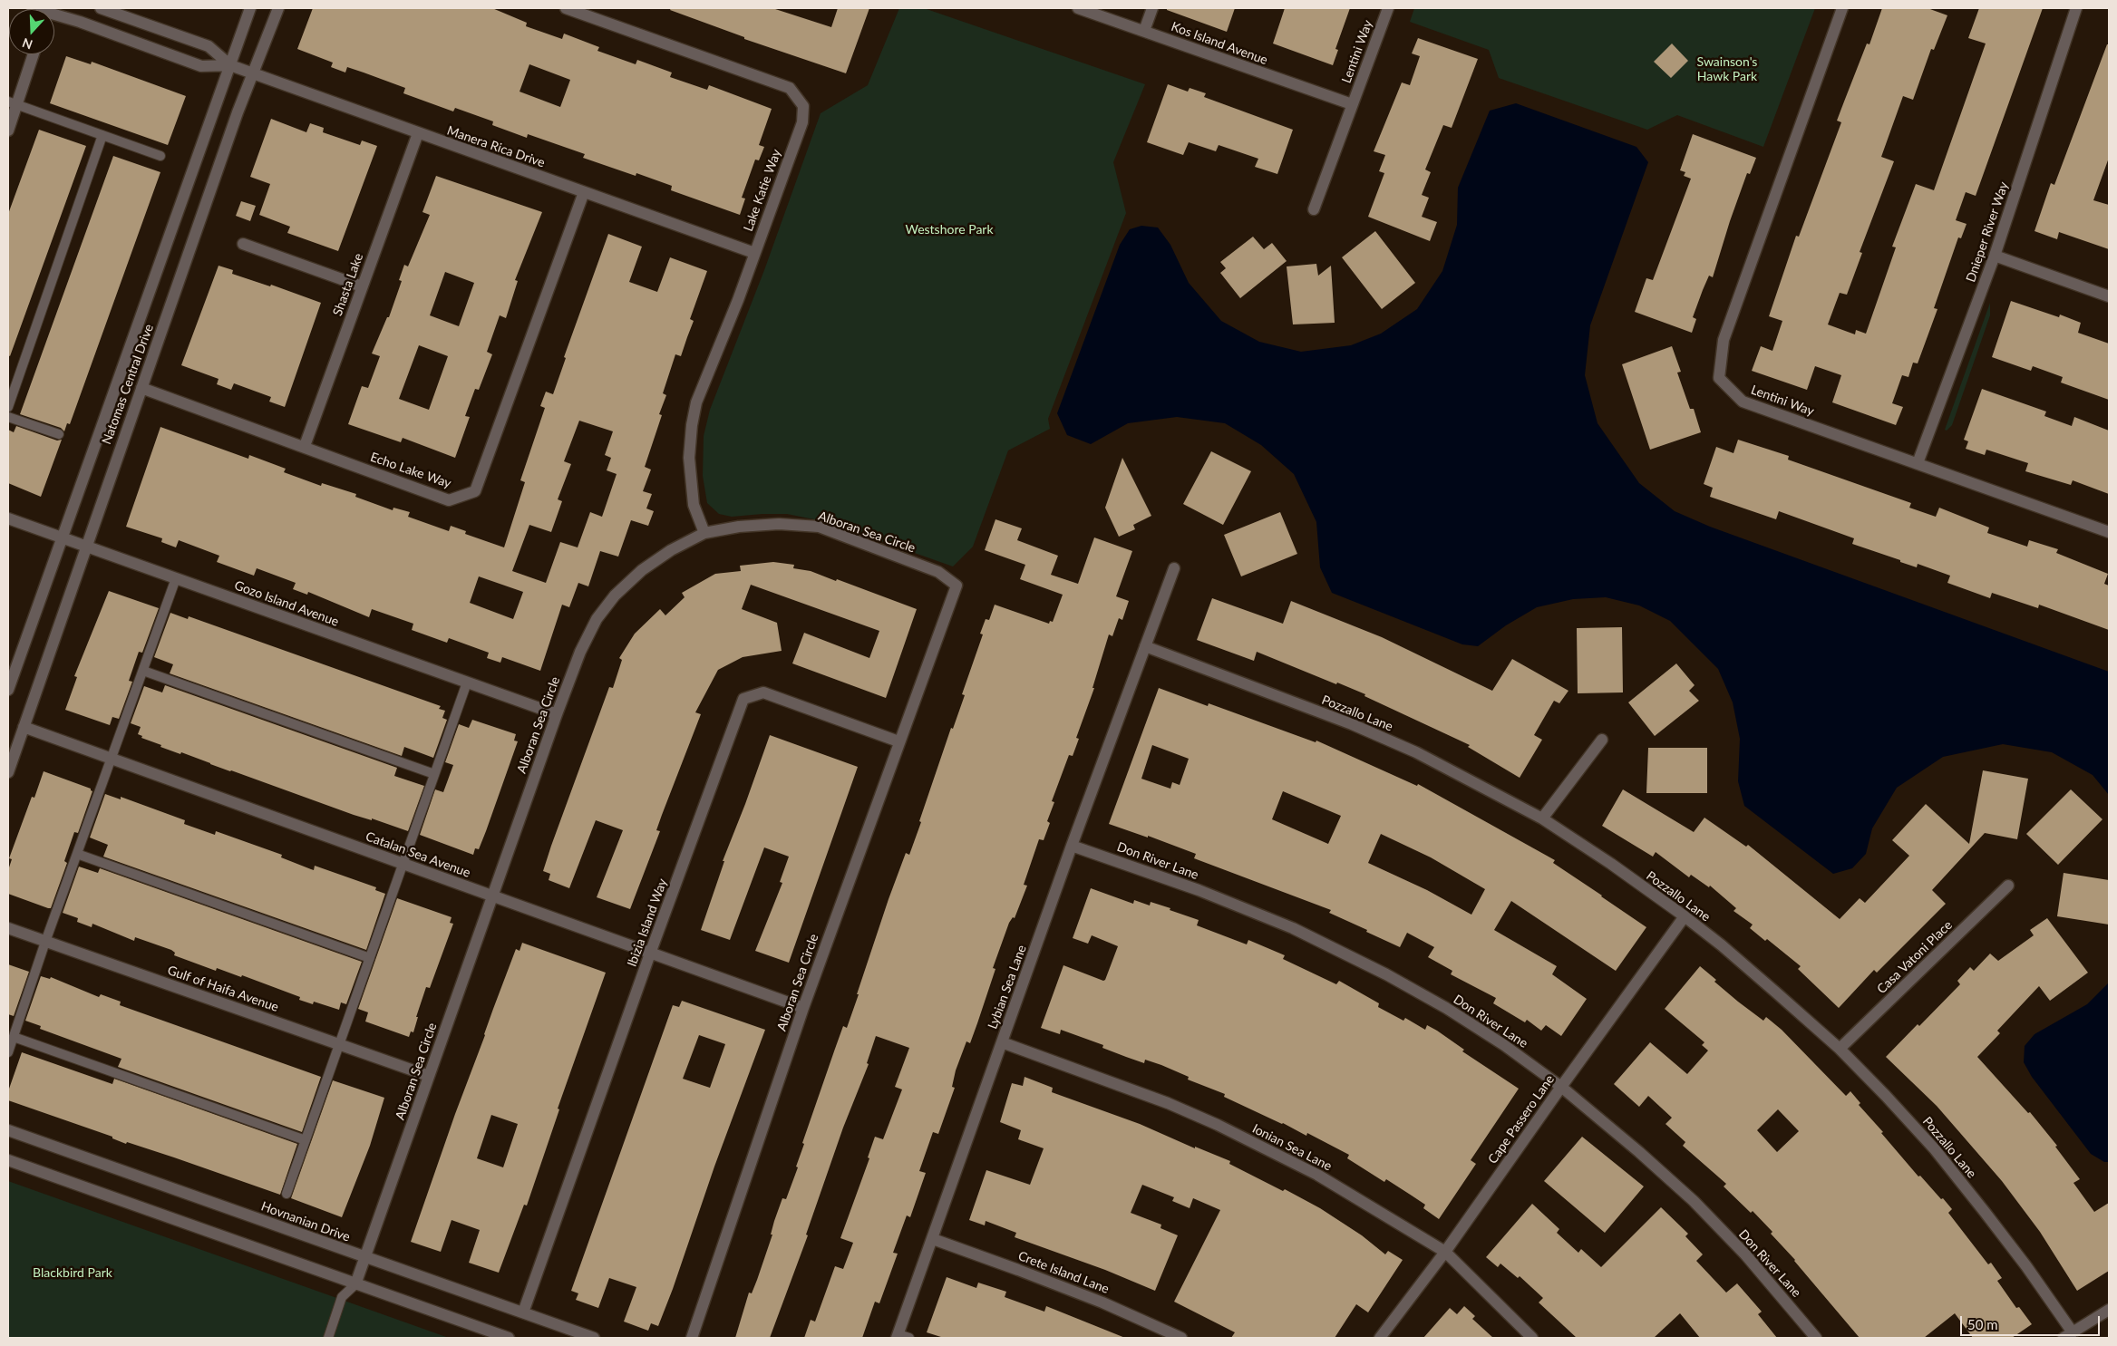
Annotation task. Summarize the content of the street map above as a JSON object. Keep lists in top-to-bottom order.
{
  "streets": {
    "street": [
      "Kos Island Avenue",
      "Lentini Way",
      "Manera Rica Drive",
      "Lake Katie Way",
      "Dnieper River Way",
      "Shasta Lake",
      "Natomas Central Drive",
      "Echo Lake Way",
      "Alboran Sea Circle",
      "Gozo Island Avenue",
      "Pozzallo Lane",
      "Catalan Sea Avenue",
      "Don River Lane",
      "Ibizia Island Way",
      "Casa Vatoni Place",
      "Lybian Sea Lane",
      "Gulf of Haifa Avenue",
      "Cape Passero Lane",
      "Ionian Sea Lane",
      "Hovnanian Drive",
      "Crete Island Lane"
    ]
  },
  "crossings": [
    ["Kos Island Avenue", "Lentini Way"],
    ["Lentini Way", "Dnieper River Way"],
    ["Manera Rica Drive", "Lake Katie Way"],
    ["Manera Rica Drive", "Shasta Lake"],
    ["Manera Rica Drive", "Natomas Central Drive"],
    ["Manera Rica Drive", "Echo Lake Way"],
    ["Lake Katie Way", "Alboran Sea Circle"],
    ["Shasta Lake", "Echo Lake Way"],
    ["Natomas Central Drive", "Echo Lake Way"],
    ["Natomas Central Drive", "Gozo Island Avenue"],
    ["Natomas Central Drive", "Catalan Sea Avenue"],
    ["Alboran Sea Circle", "Gozo Island Avenue"],
    ["Alboran Sea Circle", "Catalan Sea Avenue"],
    ["Alboran Sea Circle", "Ibizia Island Way"],
    ["Alboran Sea Circle", "Gulf of Haifa Avenue"],
    ["Alboran Sea Circle", "Hovnanian Drive"],
    ["Pozzallo Lane", "Casa Vatoni Place"],
    ["Pozzallo Lane", "Lybian Sea Lane"],
    ["Pozzallo Lane", "Cape Passero Lane"],
    ["Catalan Sea Avenue", "Ibizia Island Way"],
    ["Don River Lane", "Lybian Sea Lane"],
    ["Don River Lane", "Cape Passero Lane"],
    ["Ibizia Island Way", "Hovnanian Drive"],
    ["Lybian Sea Lane", "Ionian Sea Lane"],
    ["Lybian Sea Lane", "Crete Island Lane"],
    ["Cape Passero Lane", "Ionian Sea Lane"]
  ],
  "parks": ["Swainson's Hawk Park", "Westshore Park", "Blackbird Park"],
  "scale_bar": "50 m",
  "north": "bottom"
}
